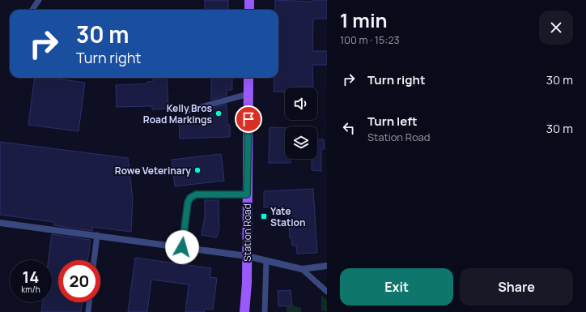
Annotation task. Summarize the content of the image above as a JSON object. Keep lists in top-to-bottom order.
{
  "streets": {
    "main road": ["Station Road"]
  },
  "places": {
    "other": ["Kelly Bros Road Markings", "Rowe Veterinary"],
    "transit": ["Yate Station"]
  },
  "page": {
    "heading": ["1 min", "100 m · 15:23"],
    "turn": ["30 m", "Turn right"],
    "list": [
      {
        "name": "Turn right",
        "value": "30 m"
      },
      {
        "name": "Turn left",
        "note": "Station Road",
        "value": "30 m"
      }
    ],
    "speed": "14 km/h",
    "limit": "20",
    "buttons": ["Exit", "Share"]
  }
}
